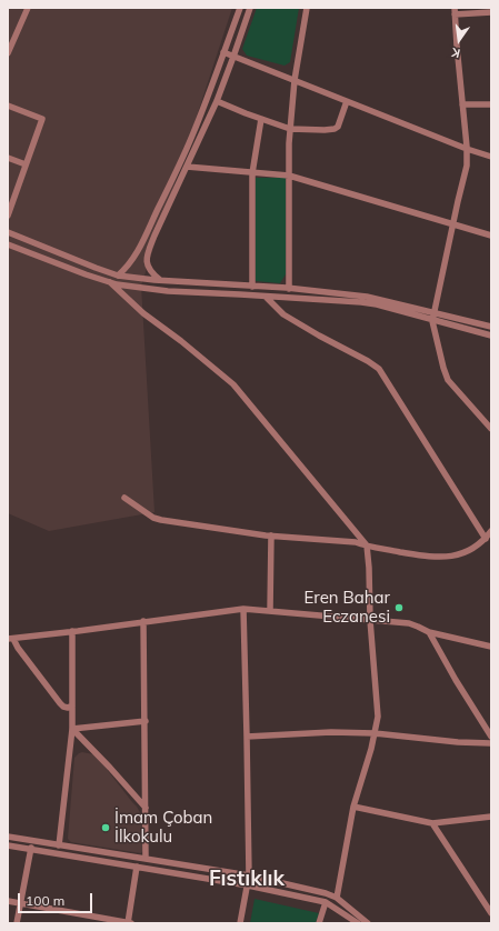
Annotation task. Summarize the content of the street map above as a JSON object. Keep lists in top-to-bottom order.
{
  "districts": ["Fıstıklık"],
  "places": ["Eren Bahar Eczanesi", "İmam Çoban İlkokulu"],
  "scale_bar": "100 m",
  "north": "bottom"
}
